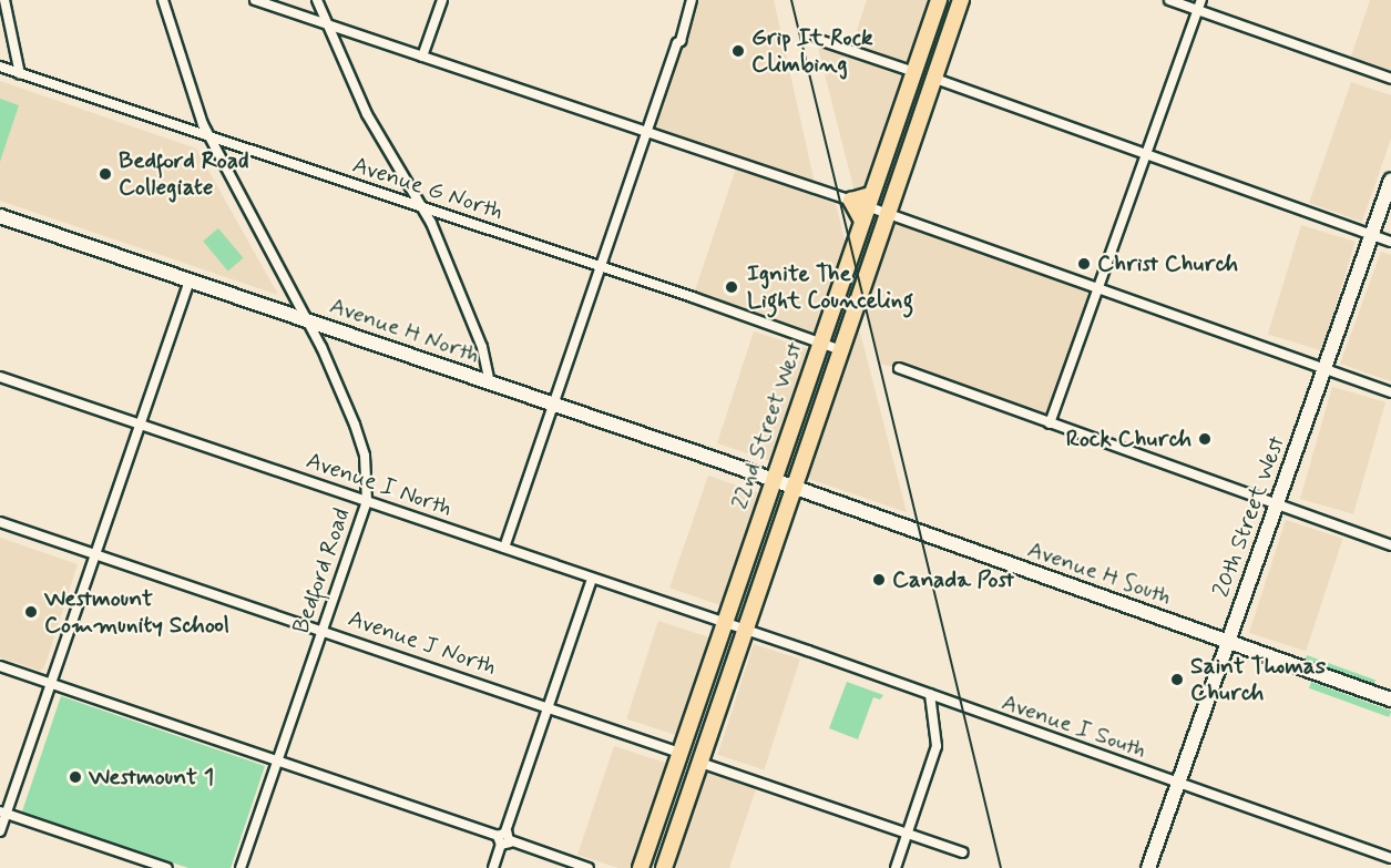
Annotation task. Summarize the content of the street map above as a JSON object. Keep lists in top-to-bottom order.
{
  "streets": {
    "main road": ["22nd Street West"],
    "street": [
      "Avenue G North",
      "Avenue H North",
      "Avenue I North",
      "20th Street West",
      "Bedford Road",
      "Avenue H South",
      "Avenue J North",
      "Avenue I South"
    ]
  },
  "crossings": [
    ["Avenue G North", "22nd Street West"],
    ["Avenue G North", "Bedford Road"],
    ["Avenue H North", "22nd Street West"],
    ["Avenue H North", "Bedford Road"],
    ["Avenue H North", "Avenue H South"],
    ["22nd Street West", "Avenue I North"],
    ["22nd Street West", "Avenue H South"],
    ["22nd Street West", "Avenue J North"],
    ["22nd Street West", "Avenue I South"],
    ["Avenue I North", "Bedford Road"],
    ["Avenue I North", "Avenue I South"],
    ["20th Street West", "Avenue H South"],
    ["20th Street West", "Avenue I South"],
    ["Bedford Road", "Avenue J North"]
  ],
  "places": [
    "Grip It Rock Climbing",
    "Bedford Road Collegiate",
    "Christ Church",
    "Ignite The Light Counceling",
    "Rock Church",
    "Canada Post",
    "Westmount Community School",
    "Saint Thomas Church",
    "Westmount 1"
  ]
}
